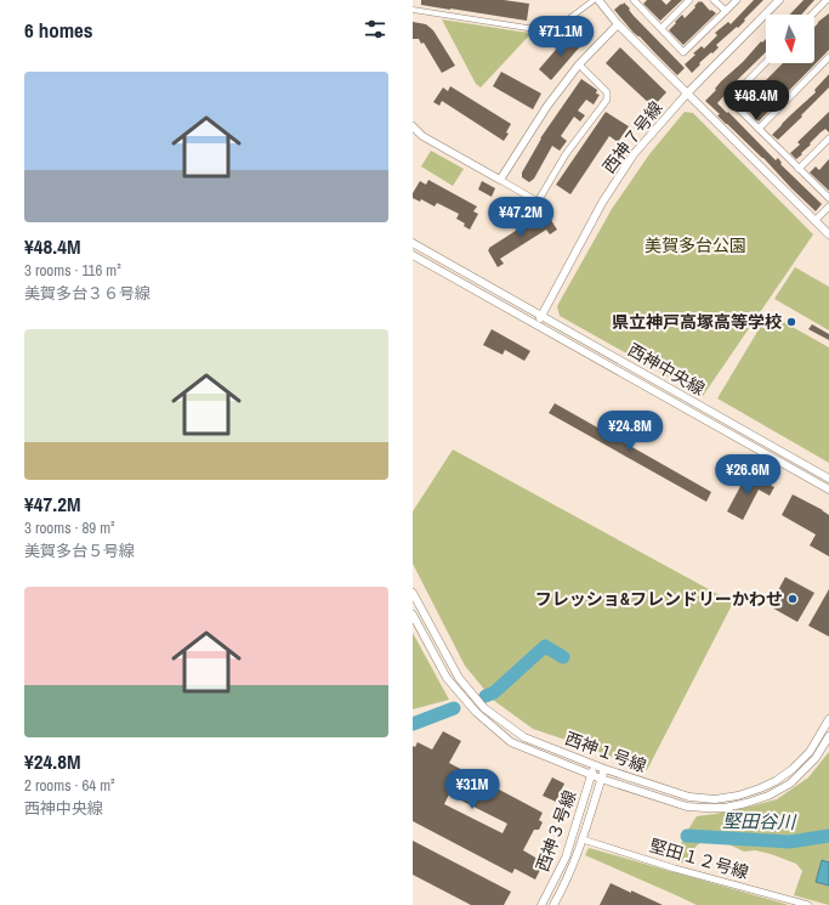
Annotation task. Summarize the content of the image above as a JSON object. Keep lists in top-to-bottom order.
{
  "streets": {
    "street": [
      "西神７号線",
      "西神中央線",
      "西神１号線",
      "西神３号線",
      "堅田１２号線"
    ]
  },
  "crossings": [
    ["西神７号線", "西神中央線"],
    ["西神１号線", "西神３号線"],
    ["西神３号線", "堅田１２号線"]
  ],
  "water": ["堅田谷川"],
  "parks": ["美賀多台公園"],
  "places": ["県立神戸高塚高等学校", "フレッショ&フレンドリーかわせ"],
  "north": "bottom",
  "page": {
    "heading": "6 homes",
    "price": [
      "¥71.1M",
      "¥48.4M",
      "¥47.2M",
      "¥24.8M",
      "¥26.6M",
      "¥31M"
    ],
    "list": [
      {
        "name": "¥48.4M",
        "note": "3 rooms · 116 m² · 美賀多台３６号線"
      },
      {
        "name": "¥47.2M",
        "note": "3 rooms · 89 m² · 美賀多台５号線"
      },
      {
        "name": "¥24.8M",
        "note": "2 rooms · 64 m² · 西神中央線"
      }
    ]
  }
}
